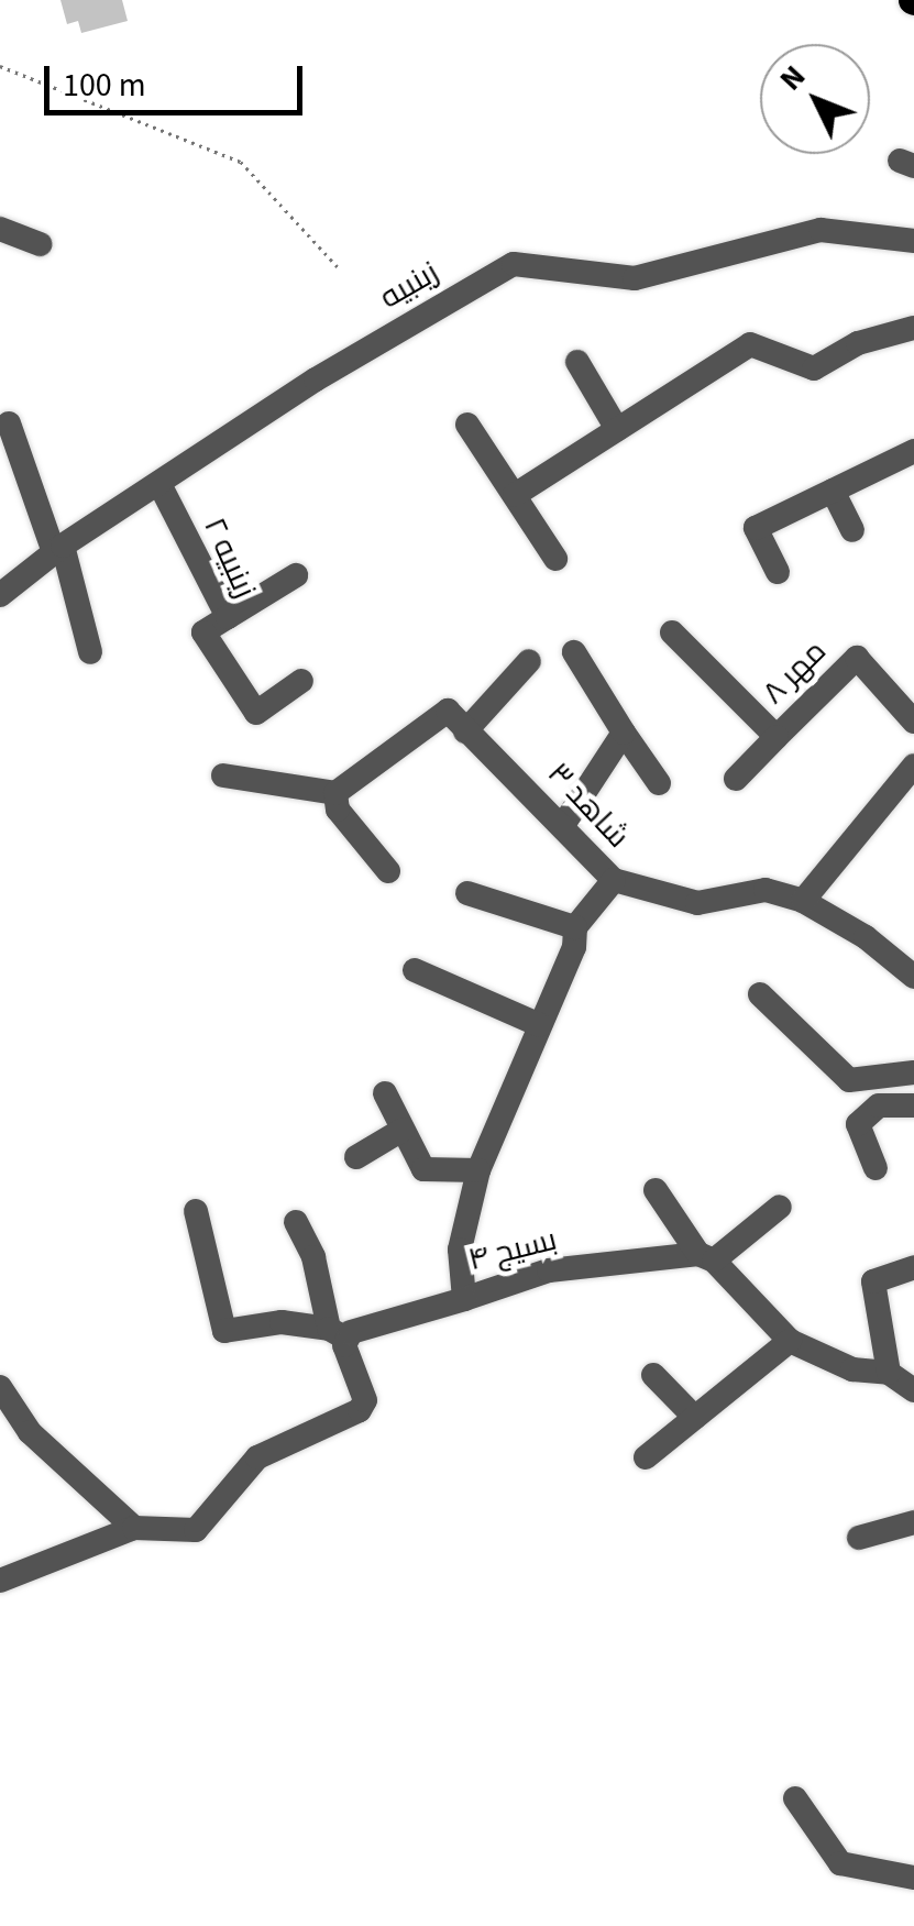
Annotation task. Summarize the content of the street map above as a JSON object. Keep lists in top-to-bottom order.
{
  "streets": {
    "street": [
      "زینبیه",
      "زینبیه ۲",
      "مهر ۸",
      "شاهد ۳",
      "بسیج ۴"
    ]
  },
  "crossings": [
    ["زینبیه", "زینبیه ۲"],
    ["شاهد ۳", "بسیج ۴"]
  ],
  "scale_bar": "100 m",
  "north": "top left"
}
